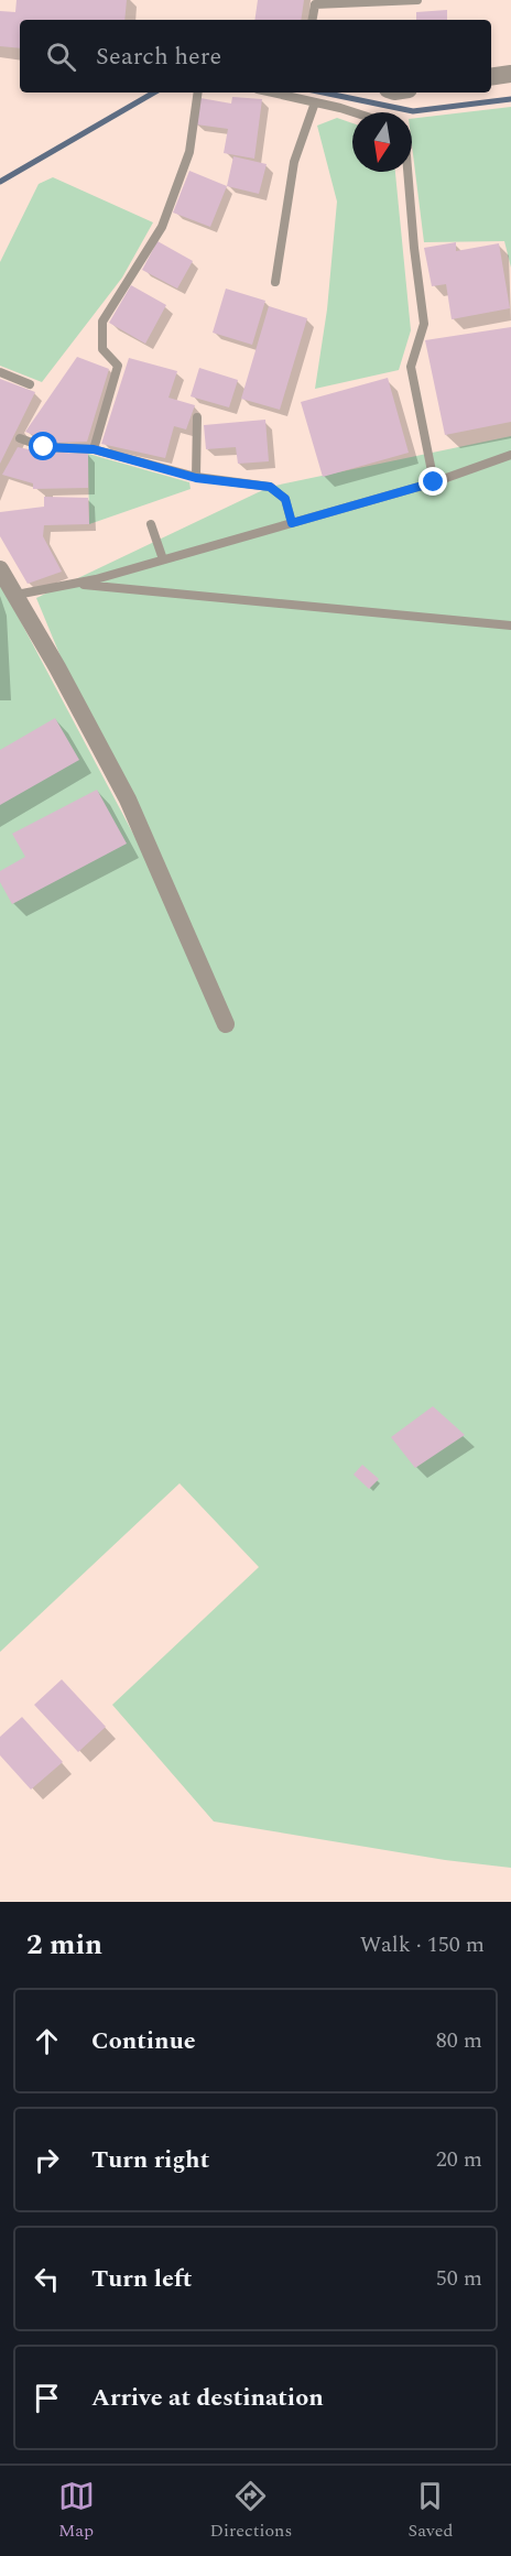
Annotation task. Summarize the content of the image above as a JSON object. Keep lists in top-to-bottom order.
{
  "north": "bottom",
  "page": {
    "search": "Search here",
    "heading": ["2 min", "Walk · 150 m"],
    "list": [
      ["Continue", "80 m"],
      ["Turn right", "20 m"],
      ["Turn left", "50 m"],
      "Arrive at destination"
    ],
    "nav": ["Map", "Directions", "Saved"]
  }
}
